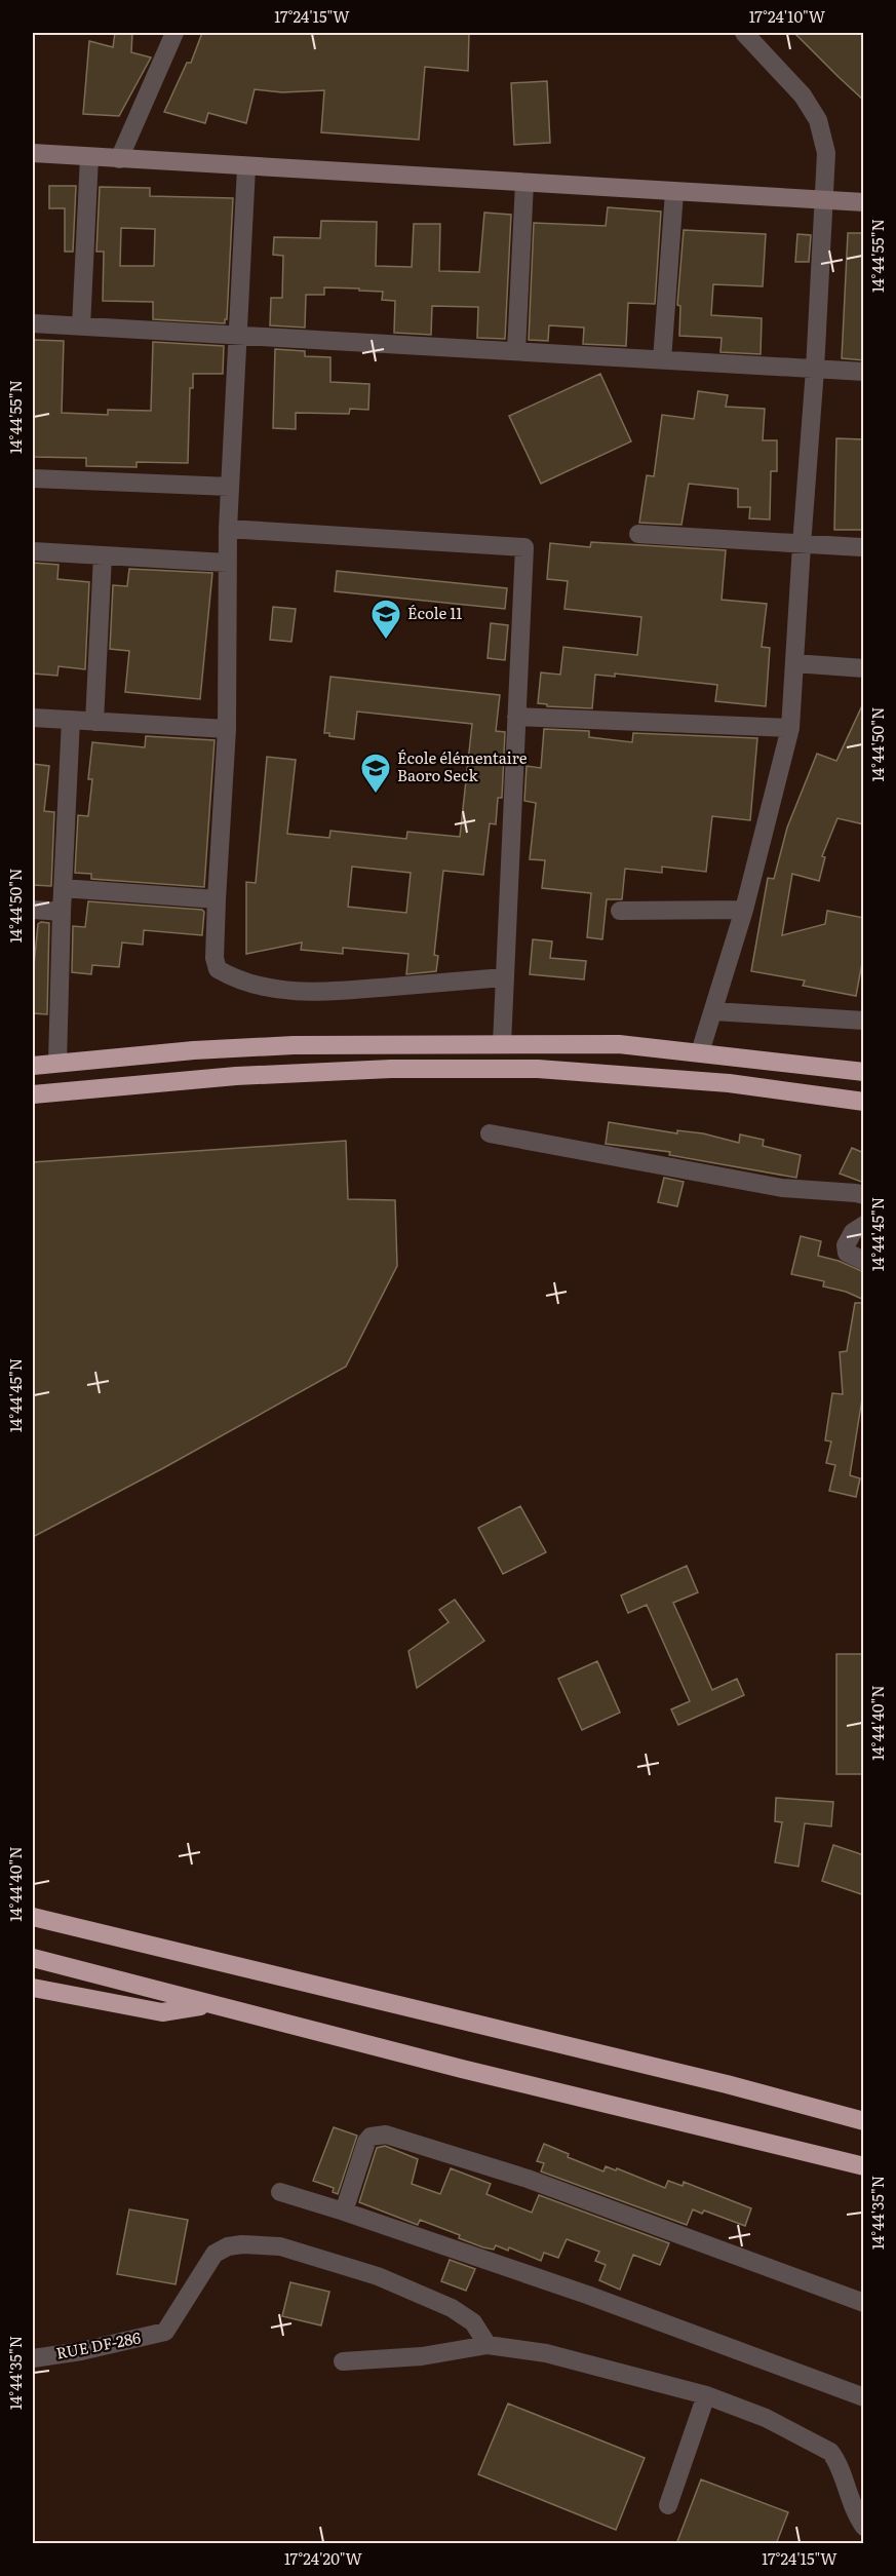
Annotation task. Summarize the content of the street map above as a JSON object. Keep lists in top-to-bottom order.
{
  "streets": {
    "street": ["RUE DF-286"]
  },
  "places": {
    "school or university": ["École 11", "École élémentaire Baoro Seck"]
  },
  "coordinates": [
    "17°24'15\"W",
    "17°24'10\"W",
    "14°44'55\"N",
    "14°44'50\"N",
    "14°44'45\"N",
    "14°44'40\"N",
    "14°44'35\"N",
    "17°24'20\"W"
  ]
}
